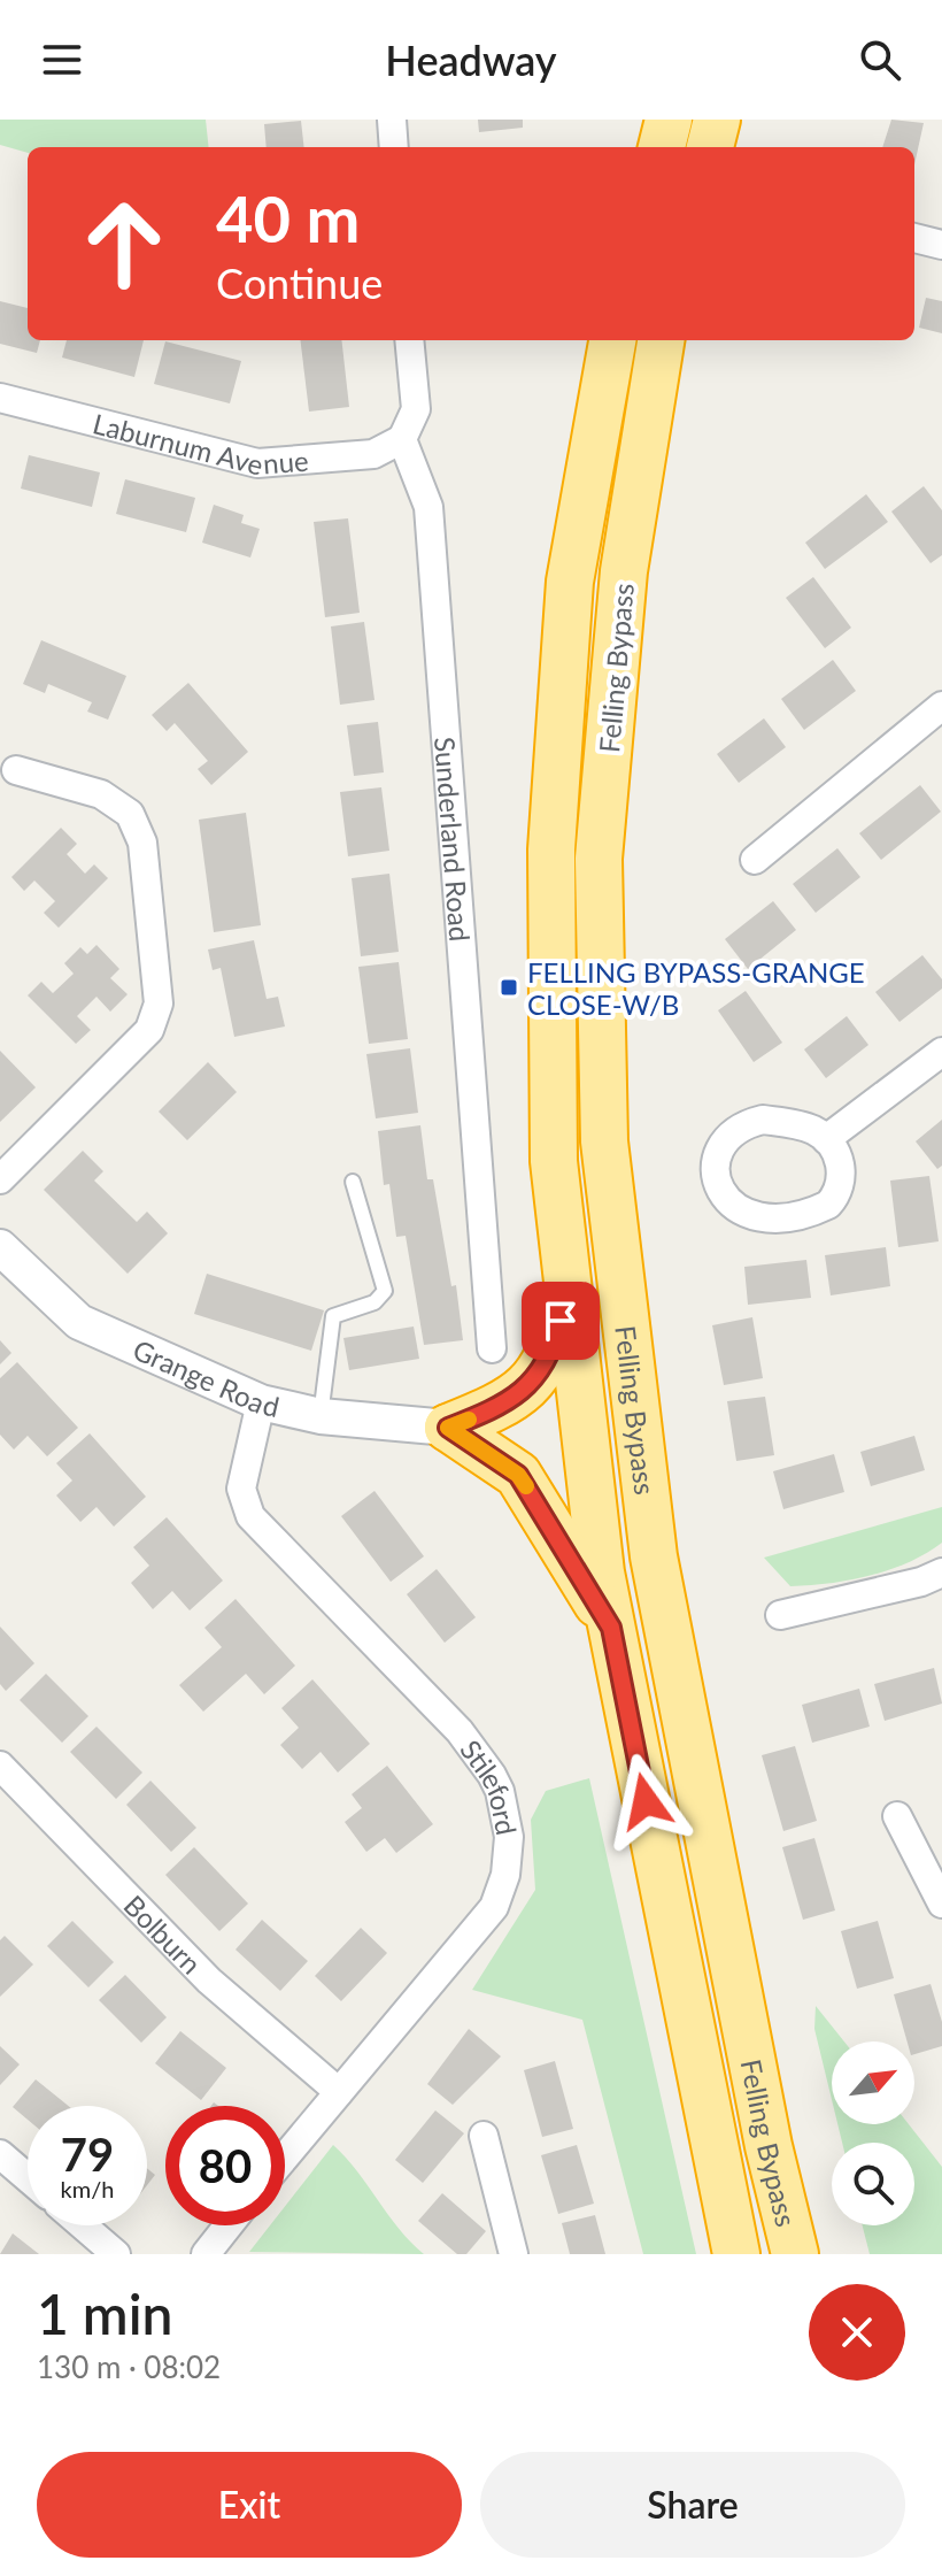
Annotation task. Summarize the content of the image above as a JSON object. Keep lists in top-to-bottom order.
{
  "streets": {
    "highway": ["Felling Bypass"],
    "street": [
      "Laburnum Avenue",
      "Sunderland Road",
      "Grange Road",
      "Stileford",
      "Bolburn"
    ]
  },
  "crossings": [
    ["Laburnum Avenue", "Sunderland Road"],
    ["Grange Road", "Stileford"],
    ["Stileford", "Bolburn"]
  ],
  "places": {
    "transit": ["FELLING BYPASS-GRANGE CLOSE-W/B"]
  },
  "north": "top right",
  "page": {
    "header": "Headway",
    "turn": ["40 m", "Continue"],
    "speed": "79 km/h",
    "limit": "80",
    "heading": ["1 min", "130 m · 08:02"],
    "buttons": ["Exit", "Share"]
  }
}
